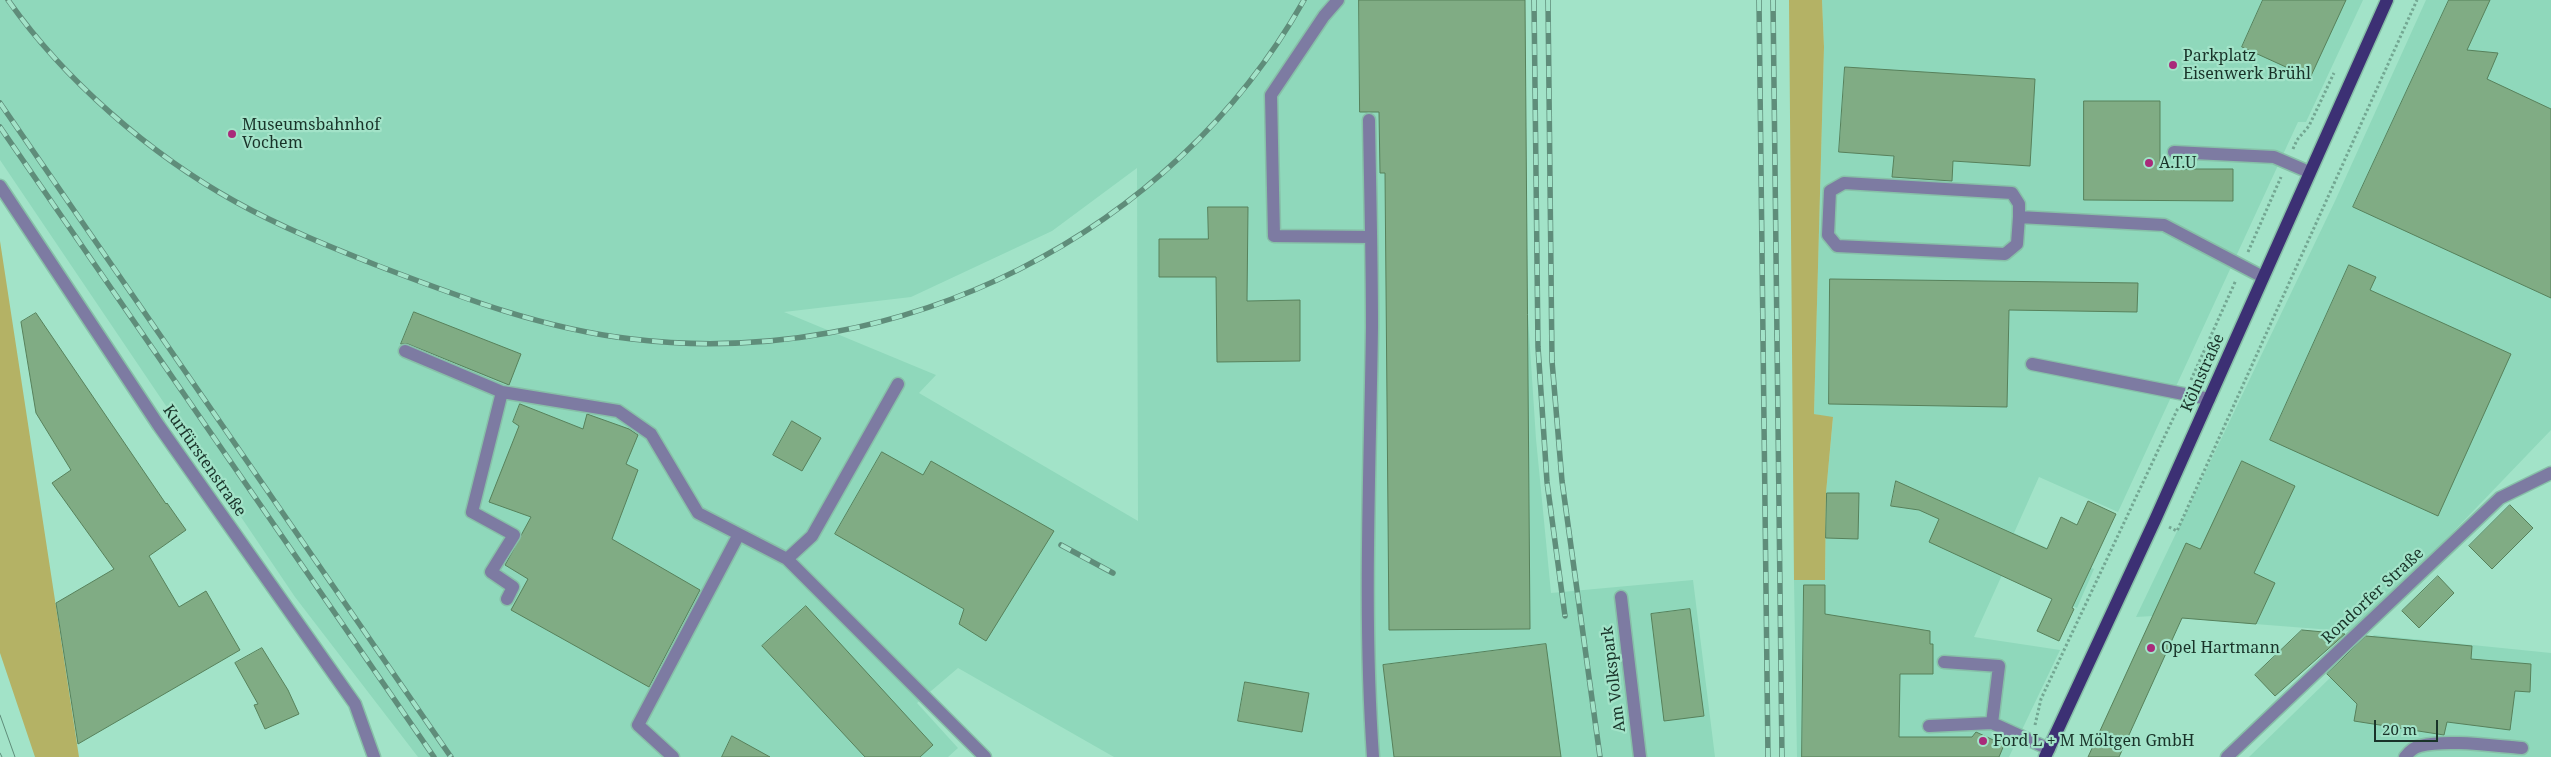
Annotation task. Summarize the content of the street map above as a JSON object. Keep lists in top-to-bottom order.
{
  "streets": {
    "main road": ["Kölnstraße"],
    "street": ["Kurfürstenstraße", "Rondorfer Straße", "Am Volkspark"]
  },
  "places": [
    "Parkplatz Eisenwerk Brühl",
    "Museumsbahnhof Vochem",
    "A.T.U",
    "Opel Hartmann",
    "Ford L + M Möltgen GmbH"
  ],
  "scale_bar": "20 m"
}
